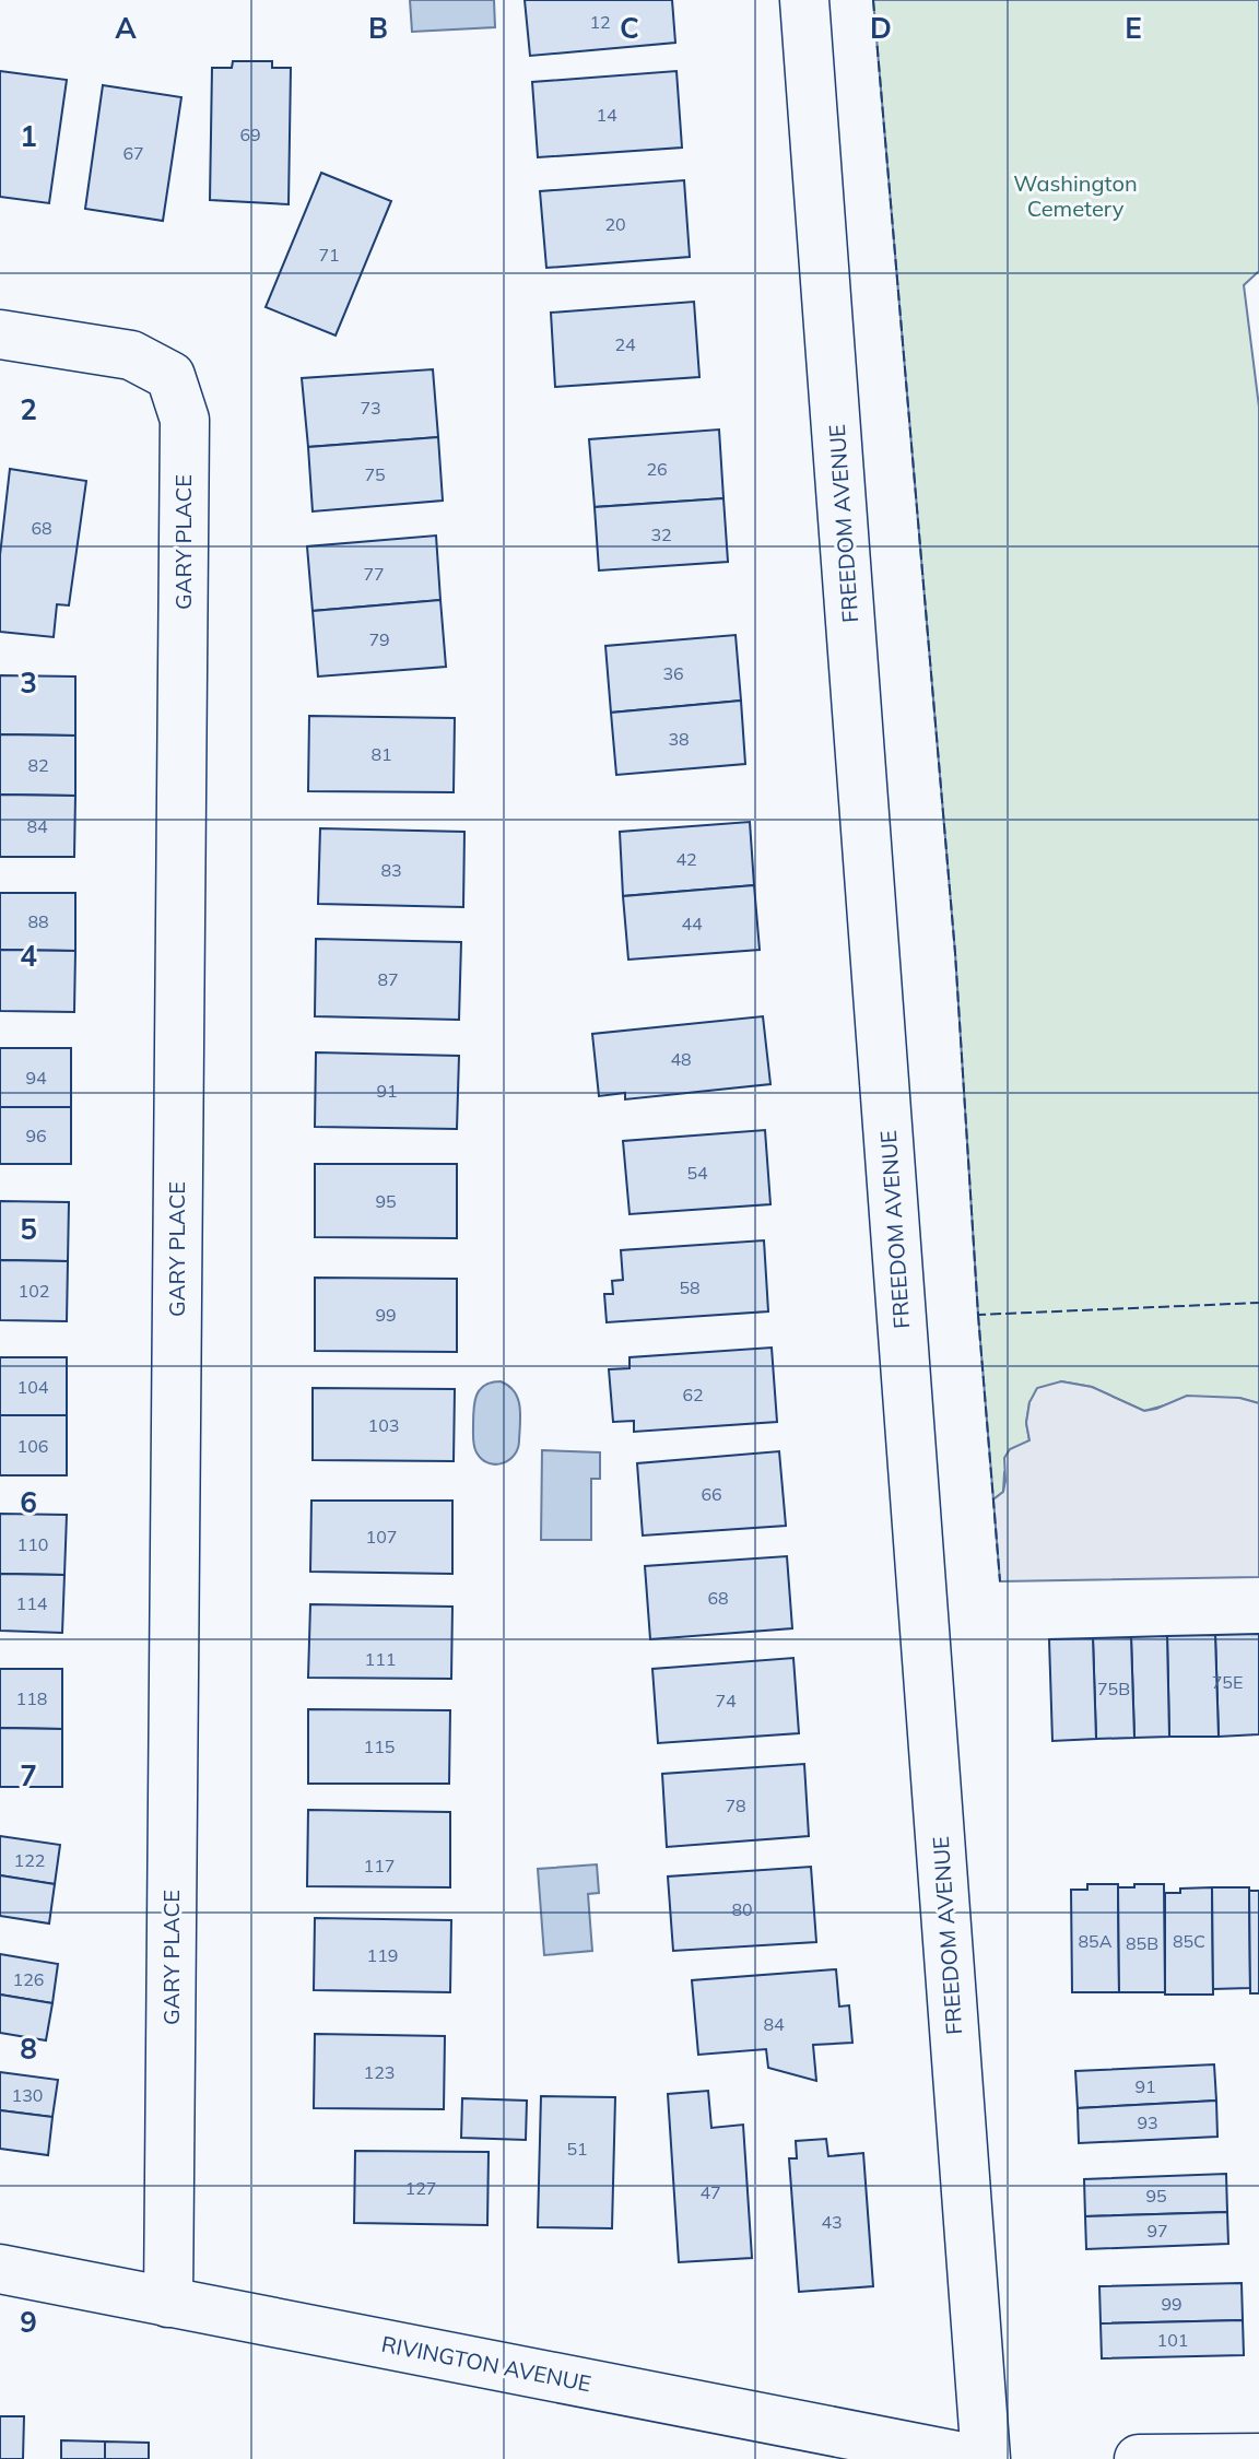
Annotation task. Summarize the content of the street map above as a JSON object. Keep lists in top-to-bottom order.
{
  "streets": {
    "street": ["FREEDOM AVENUE", "GARY PLACE", "RIVINGTON AVENUE"]
  },
  "crossings": [
    ["GARY PLACE", "RIVINGTON AVENUE"]
  ],
  "parks": ["Washington Cemetery"],
  "house_numbers": [
    "12",
    "14",
    "69",
    "67",
    "20",
    "71",
    "24",
    "73",
    "26",
    "75",
    "68",
    "32",
    "77",
    "79",
    "36",
    "38",
    "81",
    "82",
    "84",
    "42",
    "83",
    "88",
    "44",
    "87",
    "48",
    "94",
    "91",
    "96",
    "54",
    "95",
    "58",
    "102",
    "99",
    "104",
    "62",
    "103",
    "106",
    "66",
    "107",
    "110",
    "68",
    "114",
    "111",
    "75E",
    "75B",
    "118",
    "74",
    "115",
    "78",
    "122",
    "117",
    "80",
    "85A",
    "85C",
    "85B",
    "119",
    "126",
    "84",
    "123",
    "91",
    "130",
    "93",
    "51",
    "127",
    "47",
    "95",
    "43",
    "97",
    "99",
    "101"
  ],
  "grid": {
    "columns": [
      "A",
      "B",
      "C",
      "D",
      "E"
    ],
    "rows": [
      "1",
      "2",
      "3",
      "4",
      "5",
      "6",
      "7",
      "8",
      "9"
    ]
  }
}
